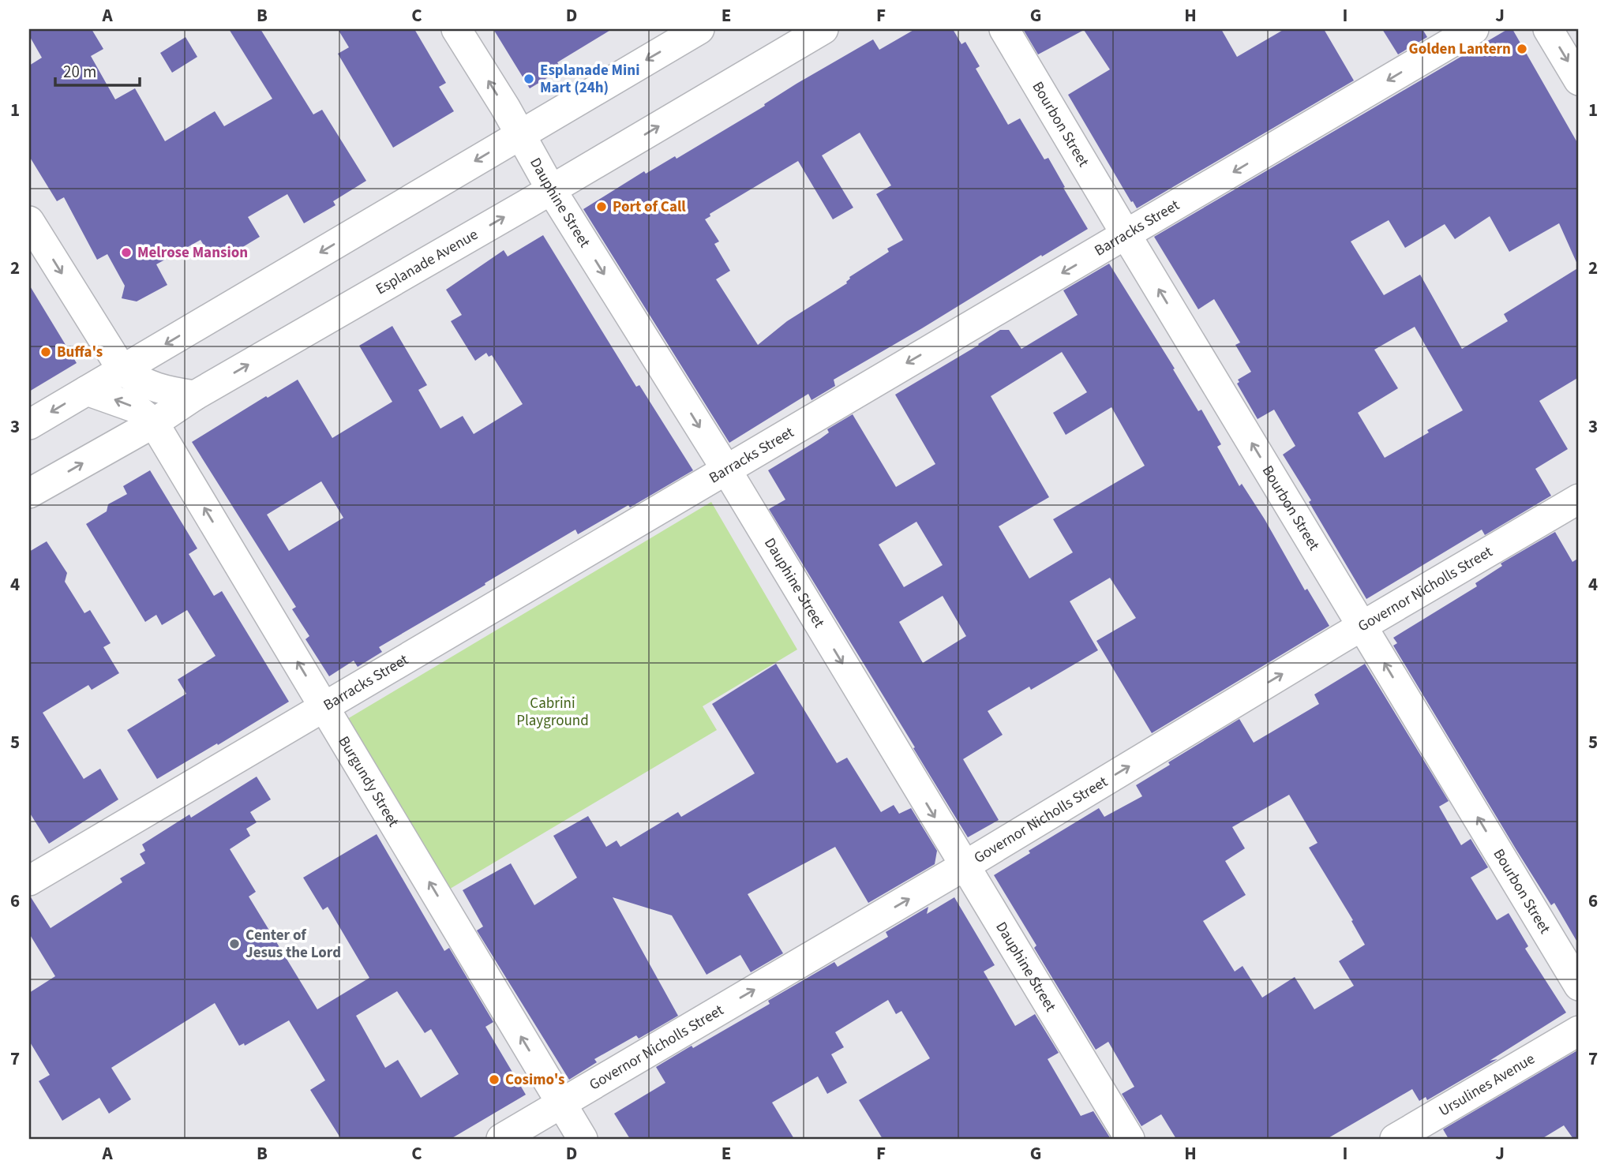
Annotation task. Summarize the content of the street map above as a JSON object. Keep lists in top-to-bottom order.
{
  "streets": {
    "street": [
      "Bourbon Street",
      "Dauphine Street",
      "Barracks Street",
      "Esplanade Avenue",
      "Governor Nicholls Street",
      "Burgundy Street",
      "Ursulines Avenue"
    ]
  },
  "crossings": [
    ["Bourbon Street", "Barracks Street"],
    ["Bourbon Street", "Governor Nicholls Street"],
    ["Dauphine Street", "Barracks Street"],
    ["Dauphine Street", "Esplanade Avenue"],
    ["Dauphine Street", "Governor Nicholls Street"],
    ["Barracks Street", "Burgundy Street"],
    ["Esplanade Avenue", "Burgundy Street"],
    ["Governor Nicholls Street", "Burgundy Street"]
  ],
  "one_way": [
    "Bourbon Street",
    "Barracks Street",
    "Governor Nicholls Street",
    "Burgundy Street"
  ],
  "parks": ["Cabrini Playground"],
  "places": [
    "Golden Lantern",
    "Esplanade Mini Mart (24h)",
    "Port of Call",
    "Melrose Mansion",
    "Buffa's",
    "Center of Jesus the Lord",
    "Cosimo's"
  ],
  "scale_bar": "20 m",
  "grid": {
    "columns": [
      "A",
      "B",
      "C",
      "D",
      "E",
      "F",
      "G",
      "H",
      "I",
      "J"
    ],
    "rows": [
      "1",
      "2",
      "3",
      "4",
      "5",
      "6",
      "7"
    ]
  }
}
